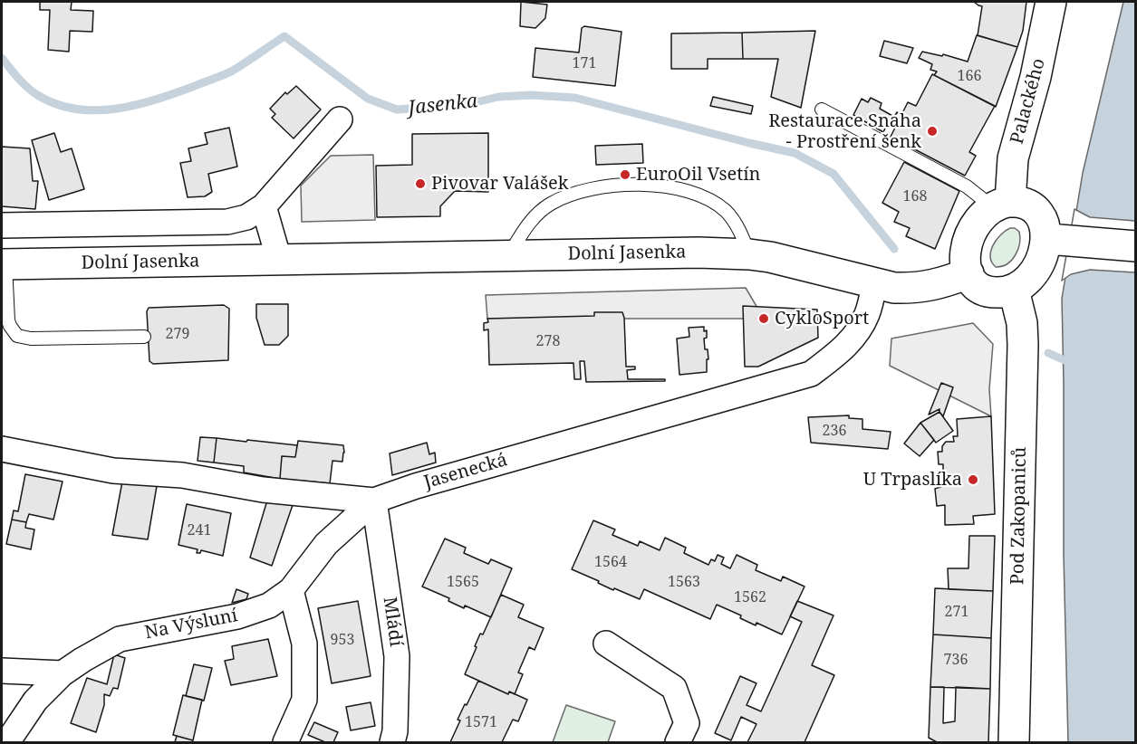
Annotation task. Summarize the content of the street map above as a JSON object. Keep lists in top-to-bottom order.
{
  "streets": {
    "street": [
      "Palackého",
      "Dolní Jasenka",
      "Jasenecká",
      "Pod Zakopaniců",
      "Mládí",
      "Na Výsluní"
    ]
  },
  "crossings": [
    ["Palackého", "Dolní Jasenka"],
    ["Palackého", "Pod Zakopaniců"],
    ["Dolní Jasenka", "Jasenecká"],
    ["Dolní Jasenka", "Pod Zakopaniců"],
    ["Jasenecká", "Mládí"],
    ["Jasenecká", "Na Výsluní"],
    ["Mládí", "Na Výsluní"]
  ],
  "water": ["Jasenka"],
  "places": [
    "Restaurace Snaha - Prostření šenk",
    "EuroOil Vsetín",
    "Pivovar Valášek",
    "CykloSport",
    "U Trpaslíka"
  ],
  "house_numbers": [
    "171",
    "166",
    "168",
    "279",
    "278",
    "236",
    "241",
    "1564",
    "1565",
    "1563",
    "1562",
    "271",
    "953",
    "736",
    "1571"
  ]
}
